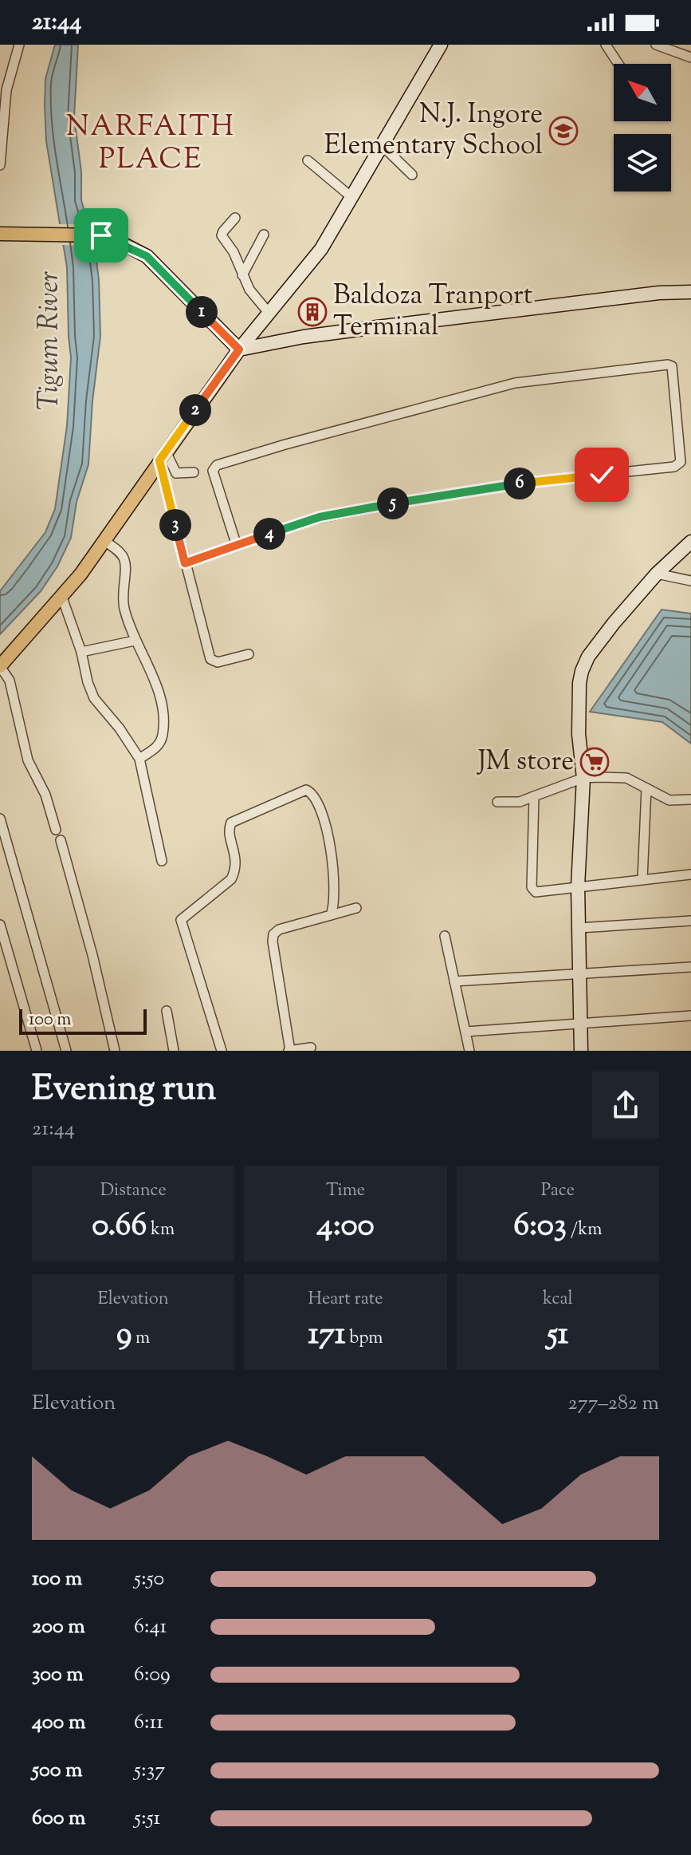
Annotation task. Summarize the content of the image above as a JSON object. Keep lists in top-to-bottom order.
{
  "districts": ["NARFAITH PLACE"],
  "water": ["Tigum River"],
  "places": {
    "school or university": ["N.J. Ingore Elementary School"],
    "building": ["Baldoza Tranport Terminal"],
    "supermarket": ["JM store"]
  },
  "scale_bar": "100 m",
  "north": "top left",
  "page": {
    "status": "21:44",
    "pins": [
      "1",
      "2",
      "6",
      "5",
      "3",
      "4"
    ],
    "scale": "100 m",
    "heading": ["Evening run", "21:44"],
    "stats": [
      ["Distance", "0.66 km"],
      ["Time", "4:00"],
      ["Pace", "6:03 /km"],
      ["Elevation", "9 m"],
      ["Heart rate", "171 bpm"],
      ["kcal", "51"]
    ],
    "chart": ["Elevation", "277–282 m"],
    "list": [
      {
        "name": "100 m",
        "note": "5:50"
      },
      {
        "name": "200 m",
        "note": "6:41"
      },
      {
        "name": "300 m",
        "note": "6:09"
      },
      {
        "name": "400 m",
        "note": "6:11"
      },
      {
        "name": "500 m",
        "note": "5:37"
      },
      {
        "name": "600 m",
        "note": "5:51"
      }
    ]
  }
}
